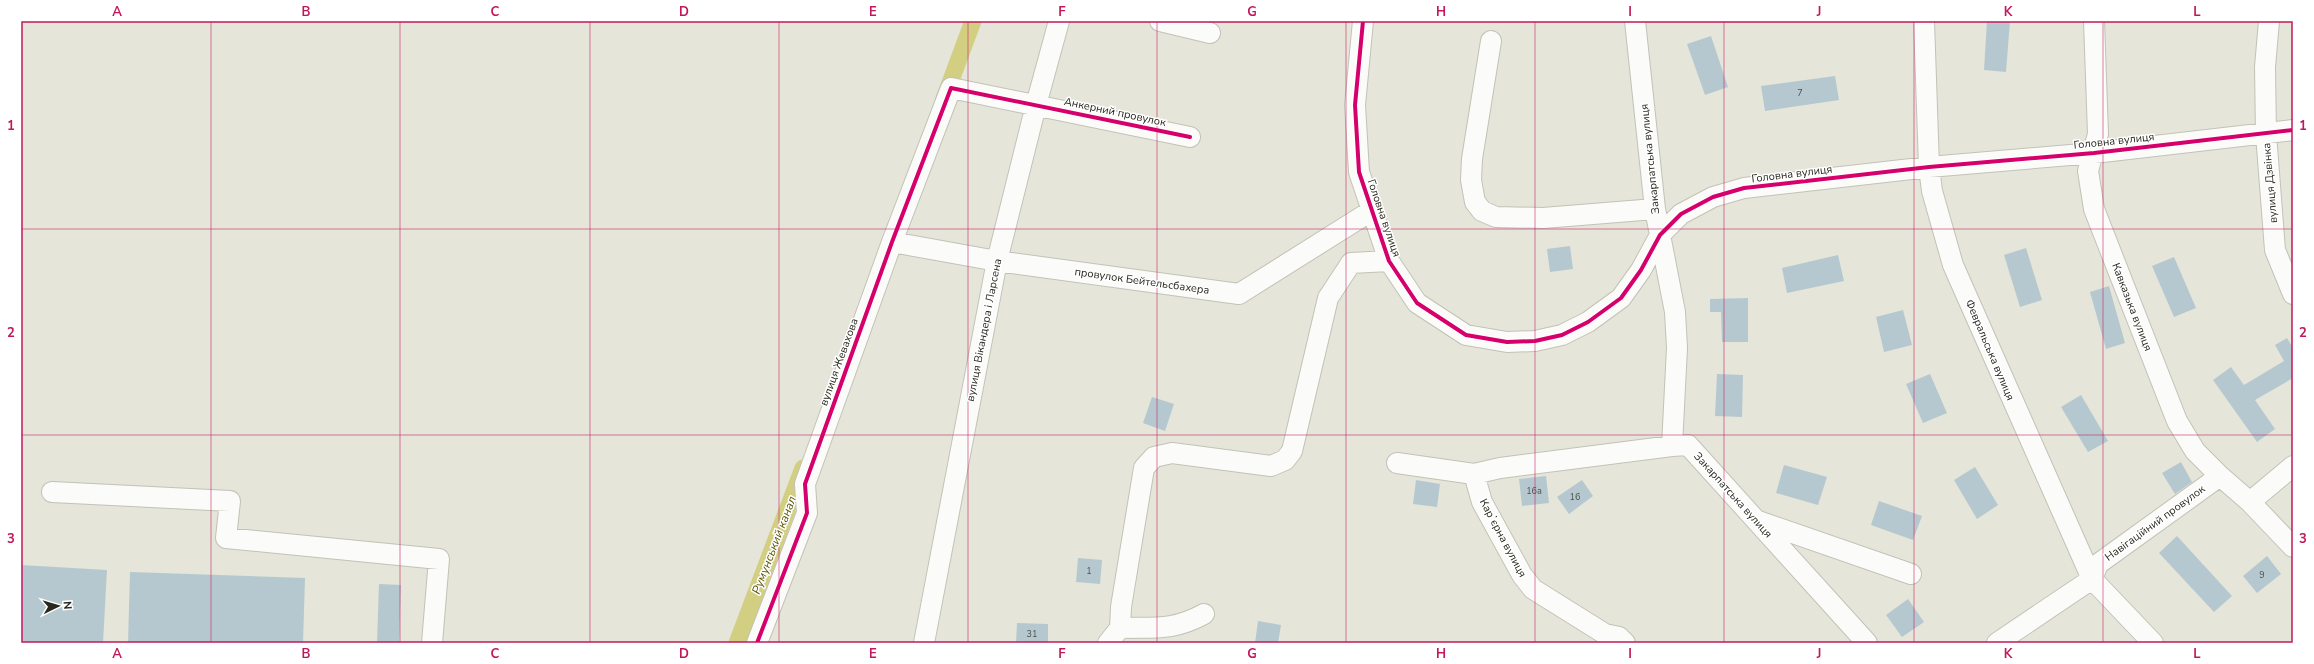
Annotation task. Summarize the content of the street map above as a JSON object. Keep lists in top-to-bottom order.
{
  "streets": {
    "street": [
      "Анкерний провулок",
      "Головна вулиця",
      "Закарпатська вулиця",
      "вулиця Дзвінка",
      "провулок Бейтельсбахера",
      "Кавказька вулиця",
      "вулиця Вікандера і Ларсена",
      "Февральська вулиця",
      "вулиця Жевахова",
      "Навігаційний провулок",
      "Карʼєрна вулиця"
    ]
  },
  "crossings": [
    ["Анкерний провулок", "вулиця Вікандера і Ларсена"],
    ["Анкерний провулок", "вулиця Жевахова"],
    ["Головна вулиця", "Закарпатська вулиця"],
    ["Головна вулиця", "вулиця Дзвінка"],
    ["Головна вулиця", "провулок Бейтельсбахера"],
    ["Головна вулиця", "Кавказька вулиця"],
    ["Головна вулиця", "Февральська вулиця"],
    ["провулок Бейтельсбахера", "вулиця Вікандера і Ларсена"],
    ["провулок Бейтельсбахера", "вулиця Жевахова"],
    ["Кавказька вулиця", "Навігаційний провулок"],
    ["Февральська вулиця", "Навігаційний провулок"]
  ],
  "water": ["Румунський канал"],
  "house_numbers": [
    "7",
    "16а",
    "16",
    "1",
    "9",
    "31"
  ],
  "north": "right",
  "grid": {
    "columns": [
      "A",
      "B",
      "C",
      "D",
      "E",
      "F",
      "G",
      "H",
      "I",
      "J",
      "K",
      "L"
    ],
    "rows": ["1", "2", "3"]
  }
}
